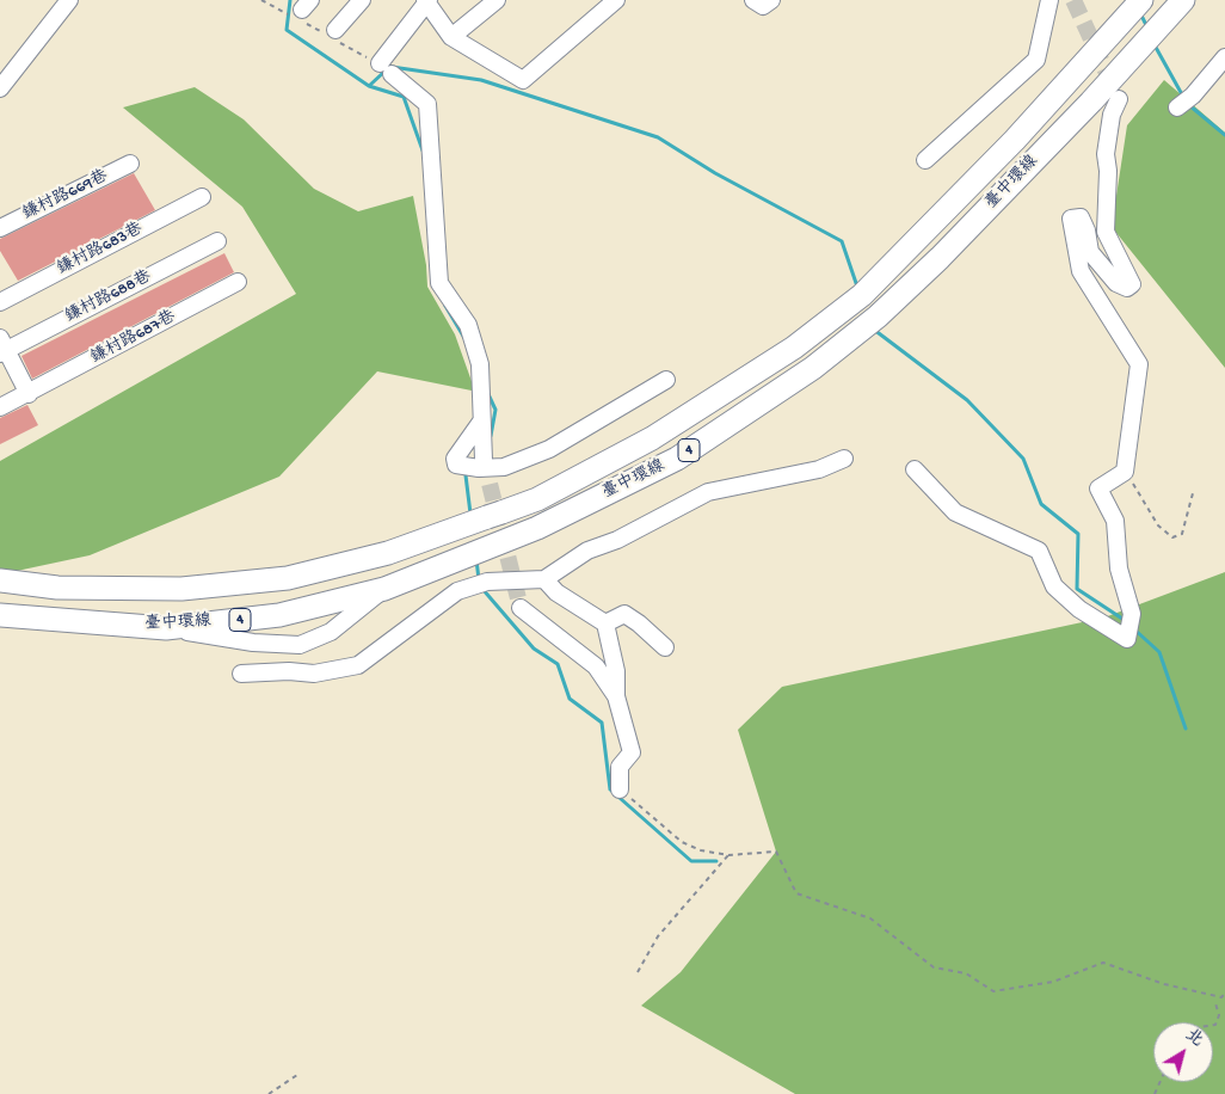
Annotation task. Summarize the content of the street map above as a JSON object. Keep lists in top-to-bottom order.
{
  "streets": {
    "highway": ["臺中環線", "4"],
    "street": [
      "鎌村路669巷",
      "鎌村路683巷",
      "鎌村路688巷",
      "鎌村路687巷"
    ]
  },
  "north": "top right"
}
